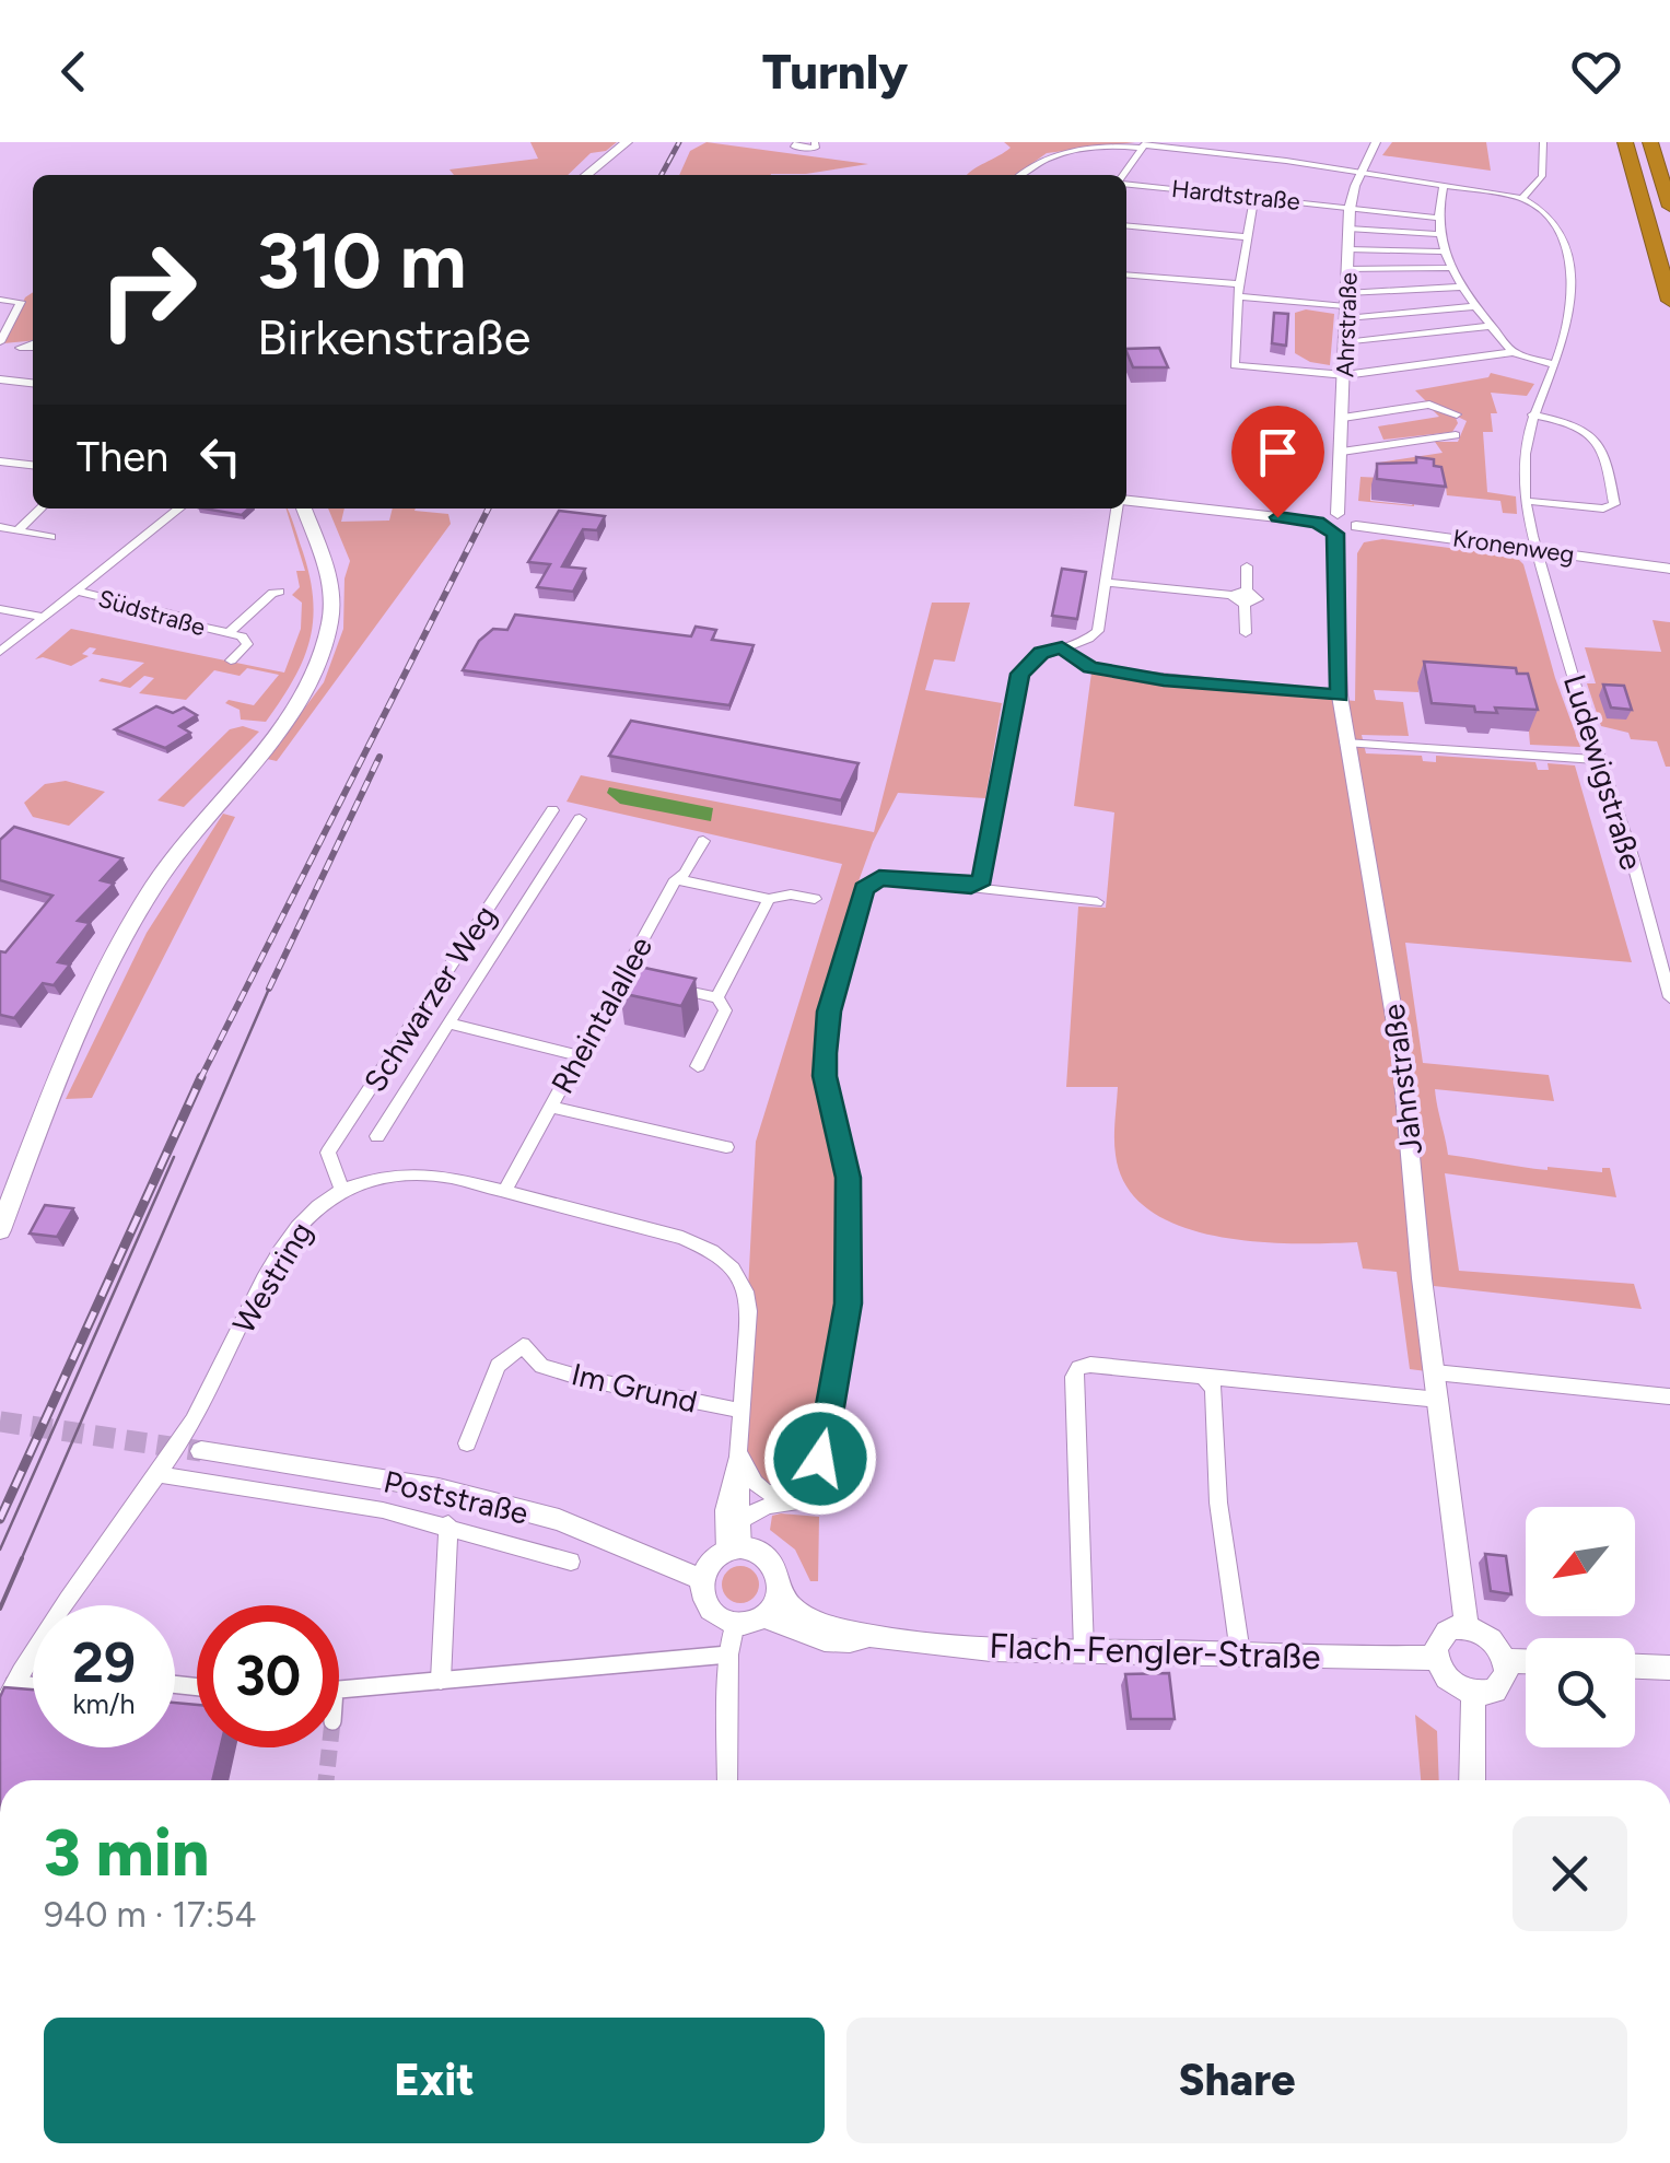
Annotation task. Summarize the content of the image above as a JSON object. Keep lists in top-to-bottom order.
{
  "streets": {
    "street": [
      "Hardtstraße",
      "Ahrstraße",
      "Kronenweg",
      "Südstraße",
      "Ludewigstraße",
      "Schwarzer Weg",
      "Rheintalallee",
      "Jahnstraße",
      "Westring",
      "Im Grund",
      "Poststraße",
      "Flach-Fengler-Straße"
    ]
  },
  "crossings": [
    ["Hardtstraße", "Ahrstraße"],
    ["Ahrstraße", "Kronenweg"],
    ["Ahrstraße", "Jahnstraße"],
    ["Kronenweg", "Ludewigstraße"],
    ["Kronenweg", "Jahnstraße"],
    ["Schwarzer Weg", "Westring"],
    ["Rheintalallee", "Westring"],
    ["Jahnstraße", "Flach-Fengler-Straße"],
    ["Westring", "Im Grund"],
    ["Westring", "Poststraße"],
    ["Westring", "Flach-Fengler-Straße"],
    ["Poststraße", "Flach-Fengler-Straße"]
  ],
  "north": "bottom left",
  "page": {
    "header": "Turnly",
    "turn": ["310 m", "Birkenstraße"],
    "then": "Then",
    "speed": "29 km/h",
    "limit": "30",
    "heading": ["3 min", "940 m · 17:54"],
    "buttons": ["Exit", "Share"]
  }
}
